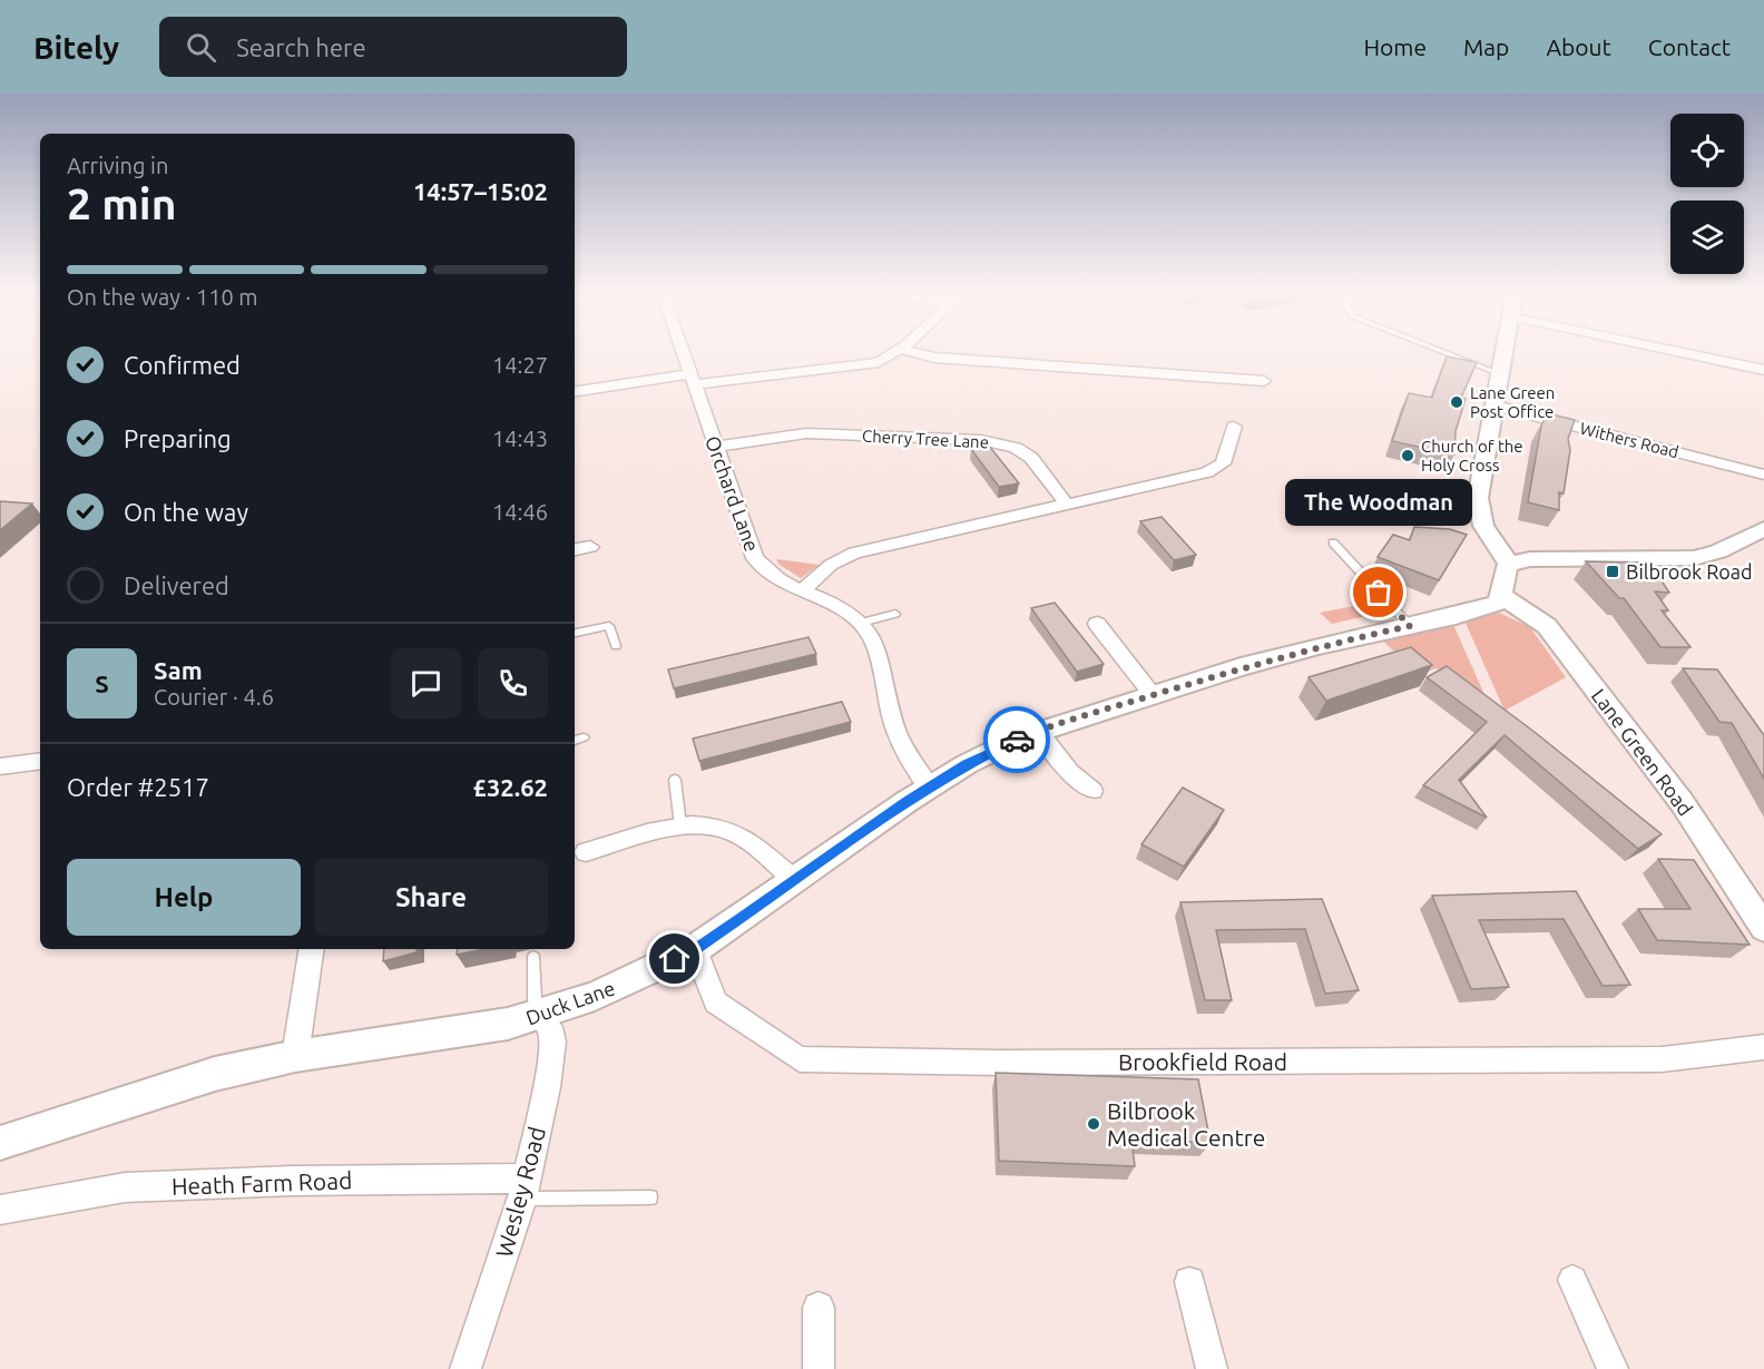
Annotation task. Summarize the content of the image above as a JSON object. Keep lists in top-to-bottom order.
{
  "streets": {
    "street": [
      "Cherry Tree Lane",
      "Withers Road",
      "Orchard Lane",
      "Lane Green Road",
      "Duck Lane",
      "Brookfield Road",
      "Heath Farm Road",
      "Wesley Road"
    ]
  },
  "crossings": [
    ["Cherry Tree Lane", "Orchard Lane"],
    ["Orchard Lane", "Duck Lane"],
    ["Lane Green Road", "Duck Lane"],
    ["Duck Lane", "Brookfield Road"],
    ["Duck Lane", "Wesley Road"],
    ["Heath Farm Road", "Wesley Road"]
  ],
  "places": {
    "other": [
      "Lane Green Post Office",
      "Church of the Holy Cross",
      "The Woodman",
      "Bilbrook Medical Centre"
    ],
    "transit": ["Bilbrook Road"]
  },
  "page": {
    "header": "Bitely",
    "search": "Search here",
    "nav": [
      "Home",
      "Map",
      "About",
      "Contact"
    ],
    "heading": ["2 min", "Arriving in", "14:57–15:02"],
    "panel": [
      "Sam",
      "Courier · 4.6",
      "Order #2517",
      "£32.62"
    ],
    "bar": "On the way · 110 m",
    "list": [
      ["Confirmed", "14:27"],
      ["Preparing", "14:43"],
      ["On the way", "14:46"],
      "Delivered"
    ],
    "bubble": "The Woodman",
    "round": "S",
    "buttons": ["Help", "Share"]
  }
}
